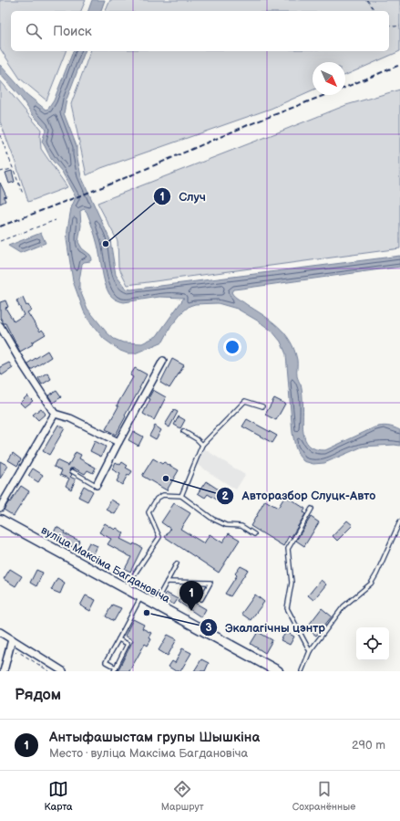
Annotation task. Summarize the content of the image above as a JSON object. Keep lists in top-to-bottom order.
{
  "streets": {
    "main road": ["вуліца Максіма Багдановіча"]
  },
  "places": ["Случ", "Авторазбор Слуцк-Авто", "Экалагічны цэнтр"],
  "north": "bottom right",
  "page": {
    "search": "Поиск",
    "pins": "1",
    "heading": "Рядом",
    "list": [
      {
        "mark": "1",
        "name": "Антыфашыстам групы Шышкіна",
        "note": "Место · вуліца Максіма Багдановіча",
        "value": "290 m"
      }
    ],
    "nav": ["Карта", "Маршрут", "Сохранённые"]
  }
}
